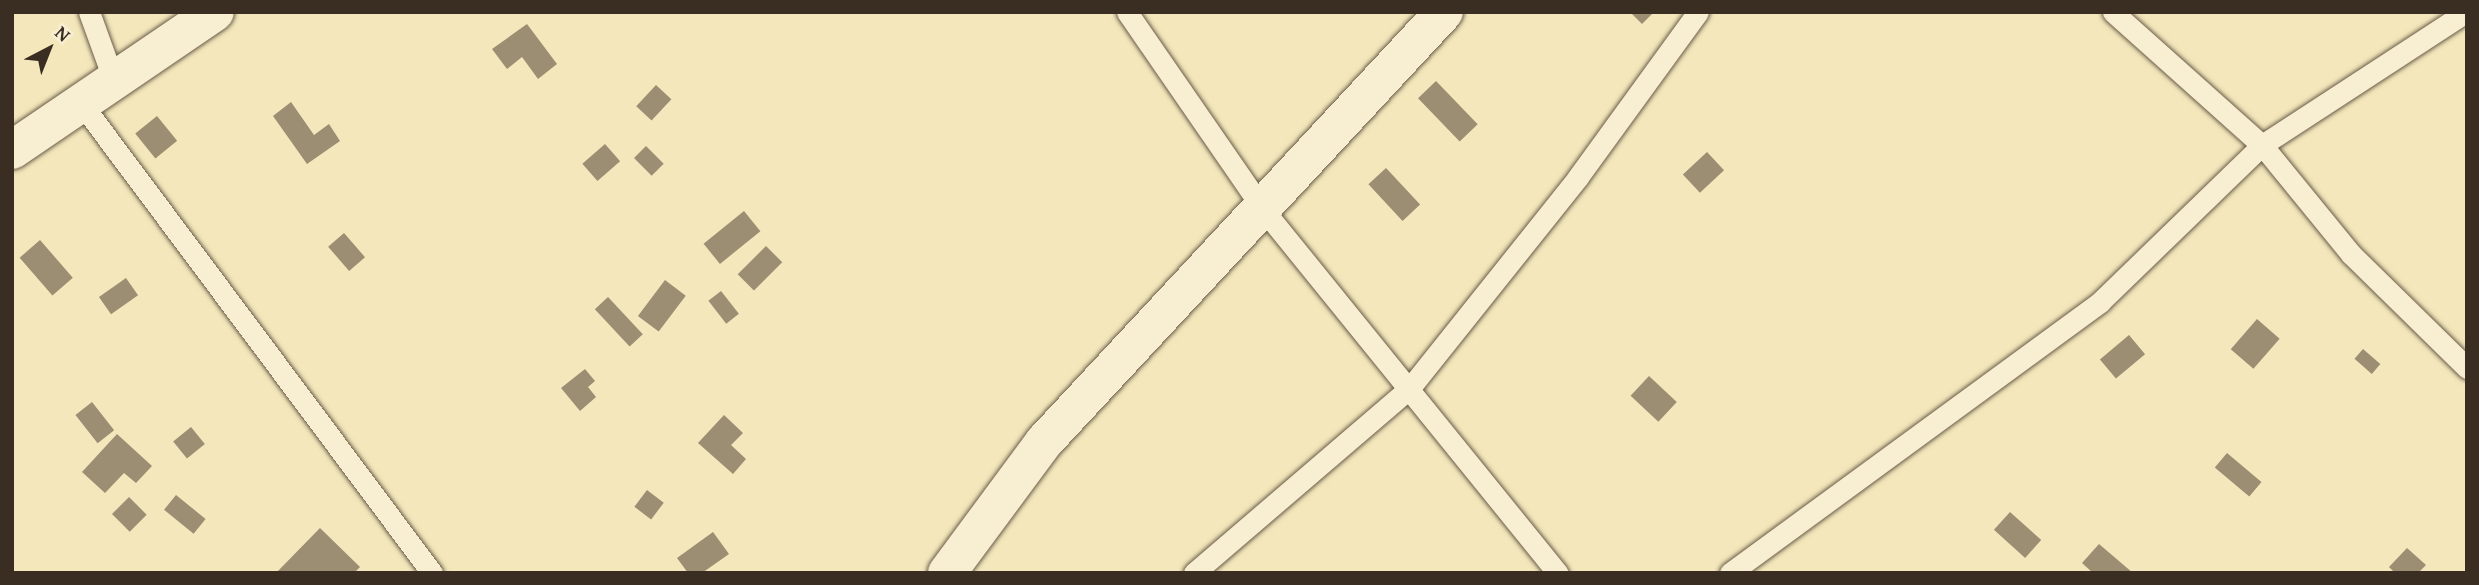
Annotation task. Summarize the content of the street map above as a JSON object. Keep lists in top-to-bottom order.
{
  "north": "top right"
}
